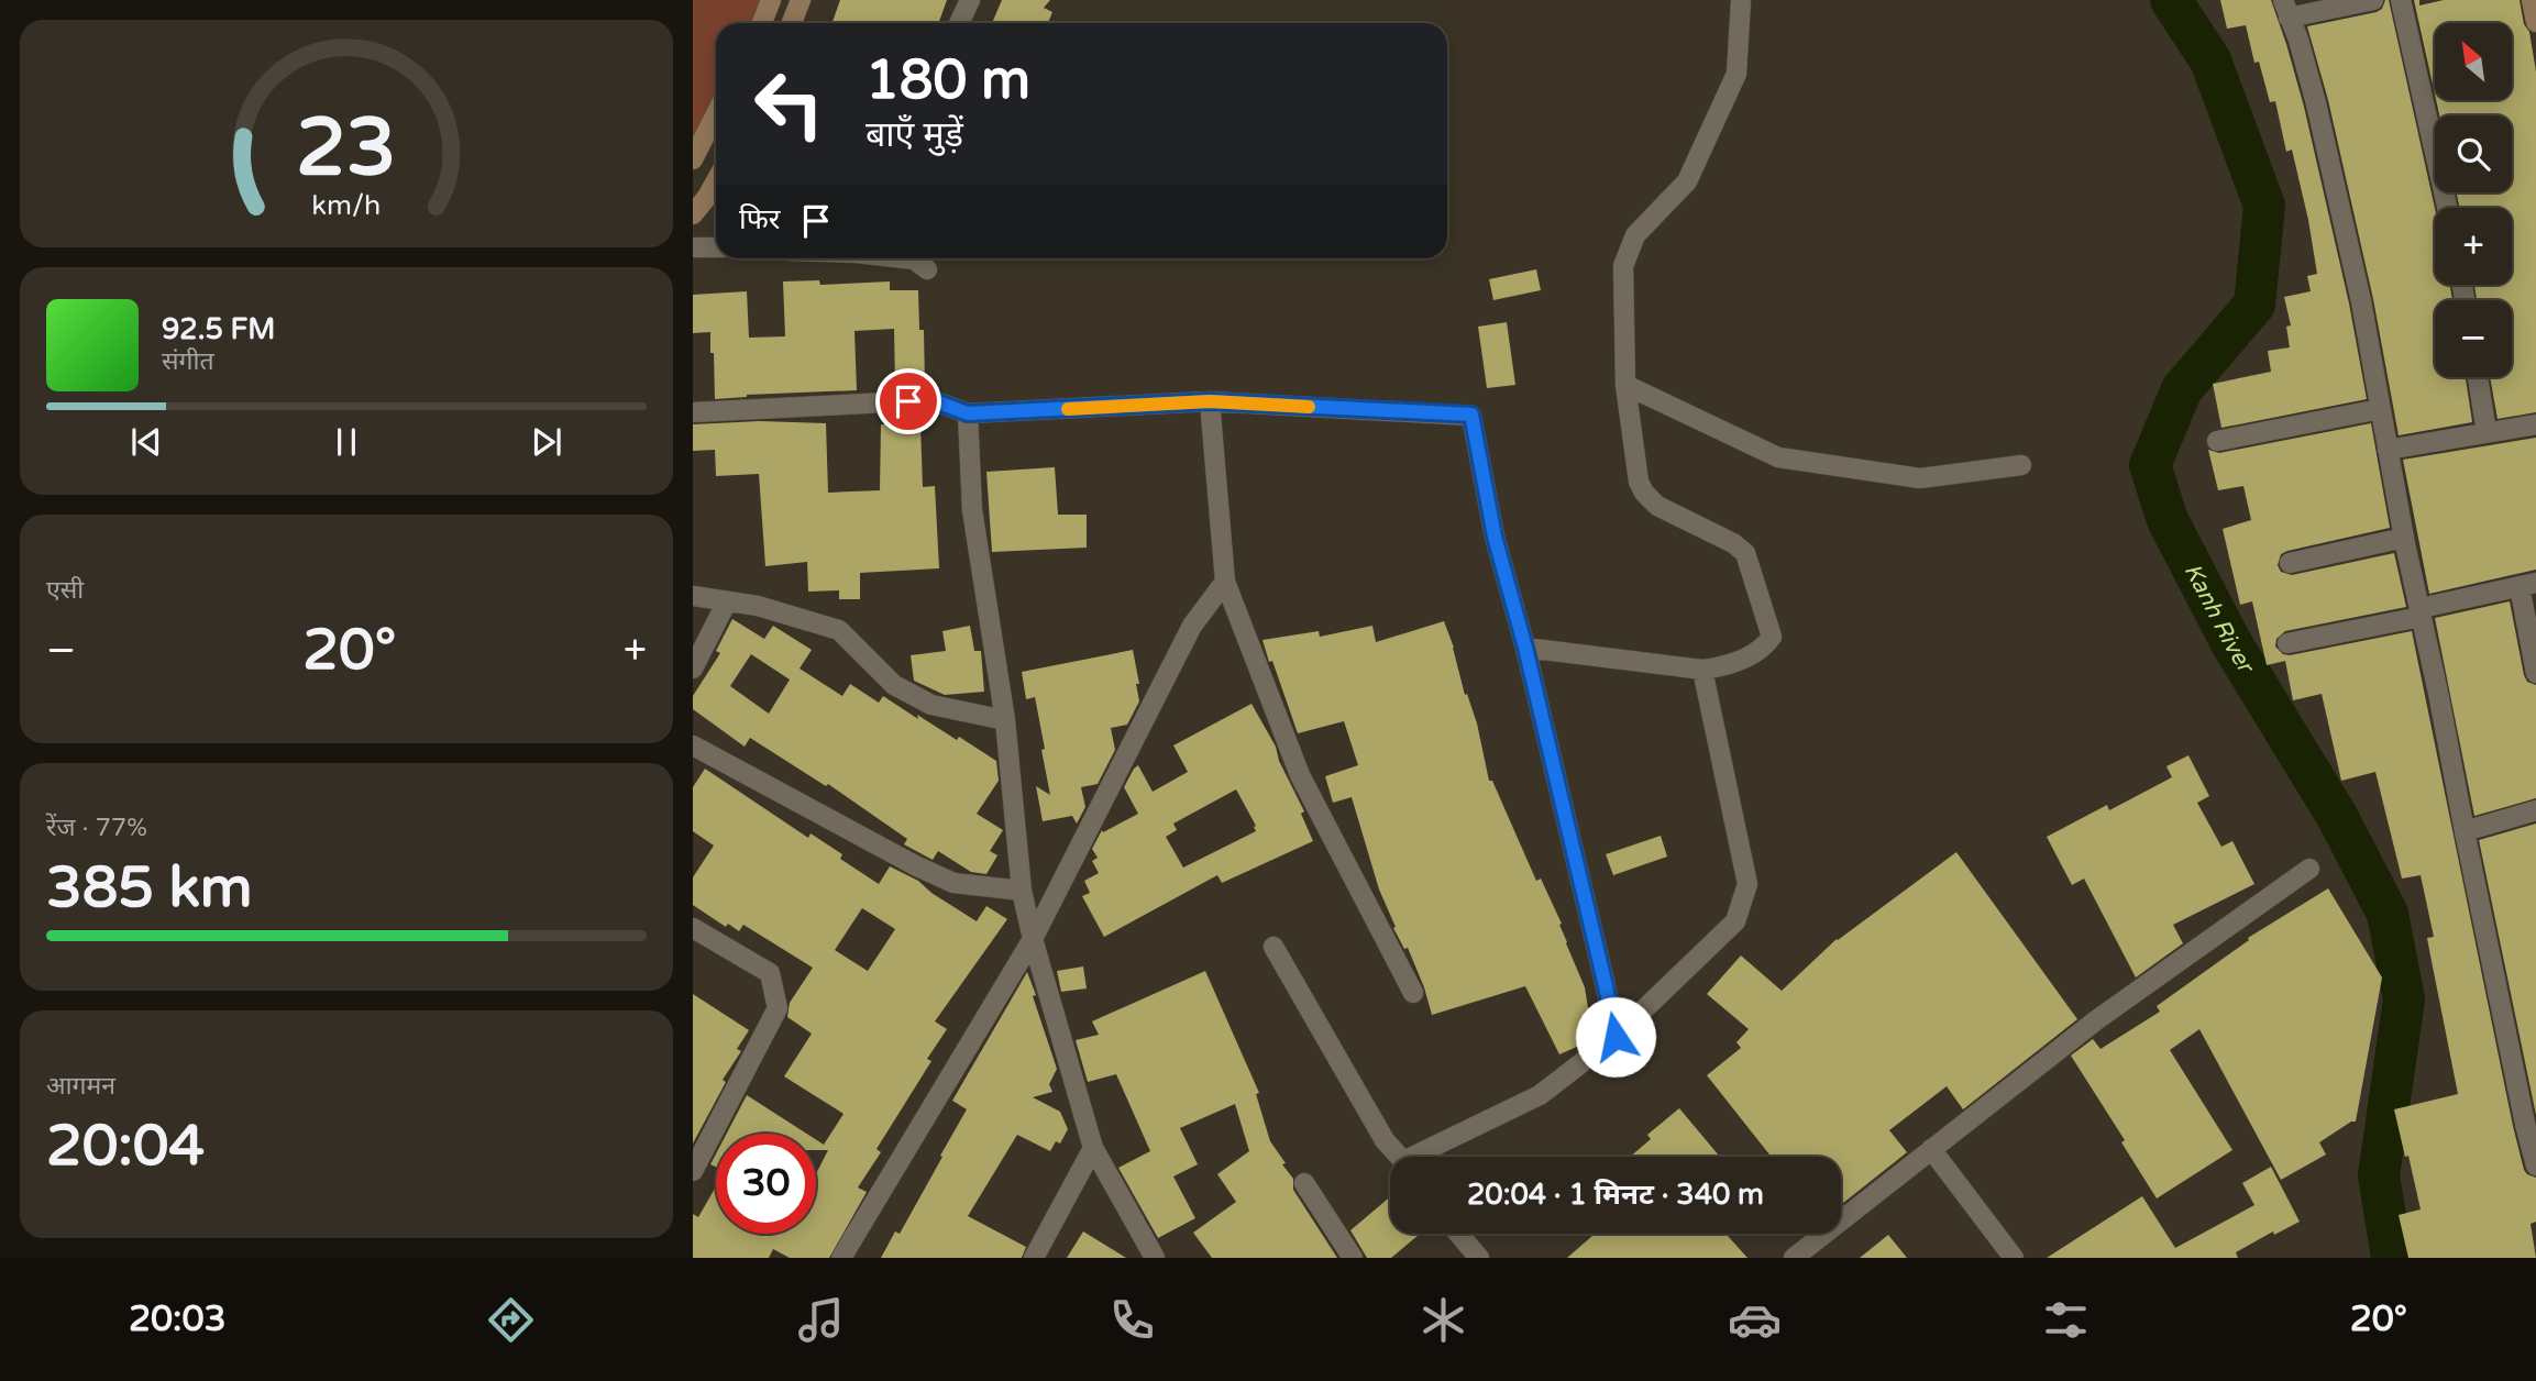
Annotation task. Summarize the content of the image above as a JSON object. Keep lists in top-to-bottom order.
{
  "water": ["Kanh River"],
  "north": "top left",
  "page": {
    "map_buttons": ["+", "−"],
    "turn": ["180 m", "बाएँ मुड़ें"],
    "then": "फिर",
    "song": ["92.5 FM", "संगीत"],
    "tile": [
      "एसी",
      ["रेंज · 77%", "385 km"],
      ["आगमन", "20:04"]
    ],
    "heat": ["−", "20°", "+"],
    "limit": "30",
    "trip": "20:04 · 1 मिनट · 340 m",
    "tabs": ["20:03", "20°"],
    "gauge": ["23", "km/h"]
  }
}
